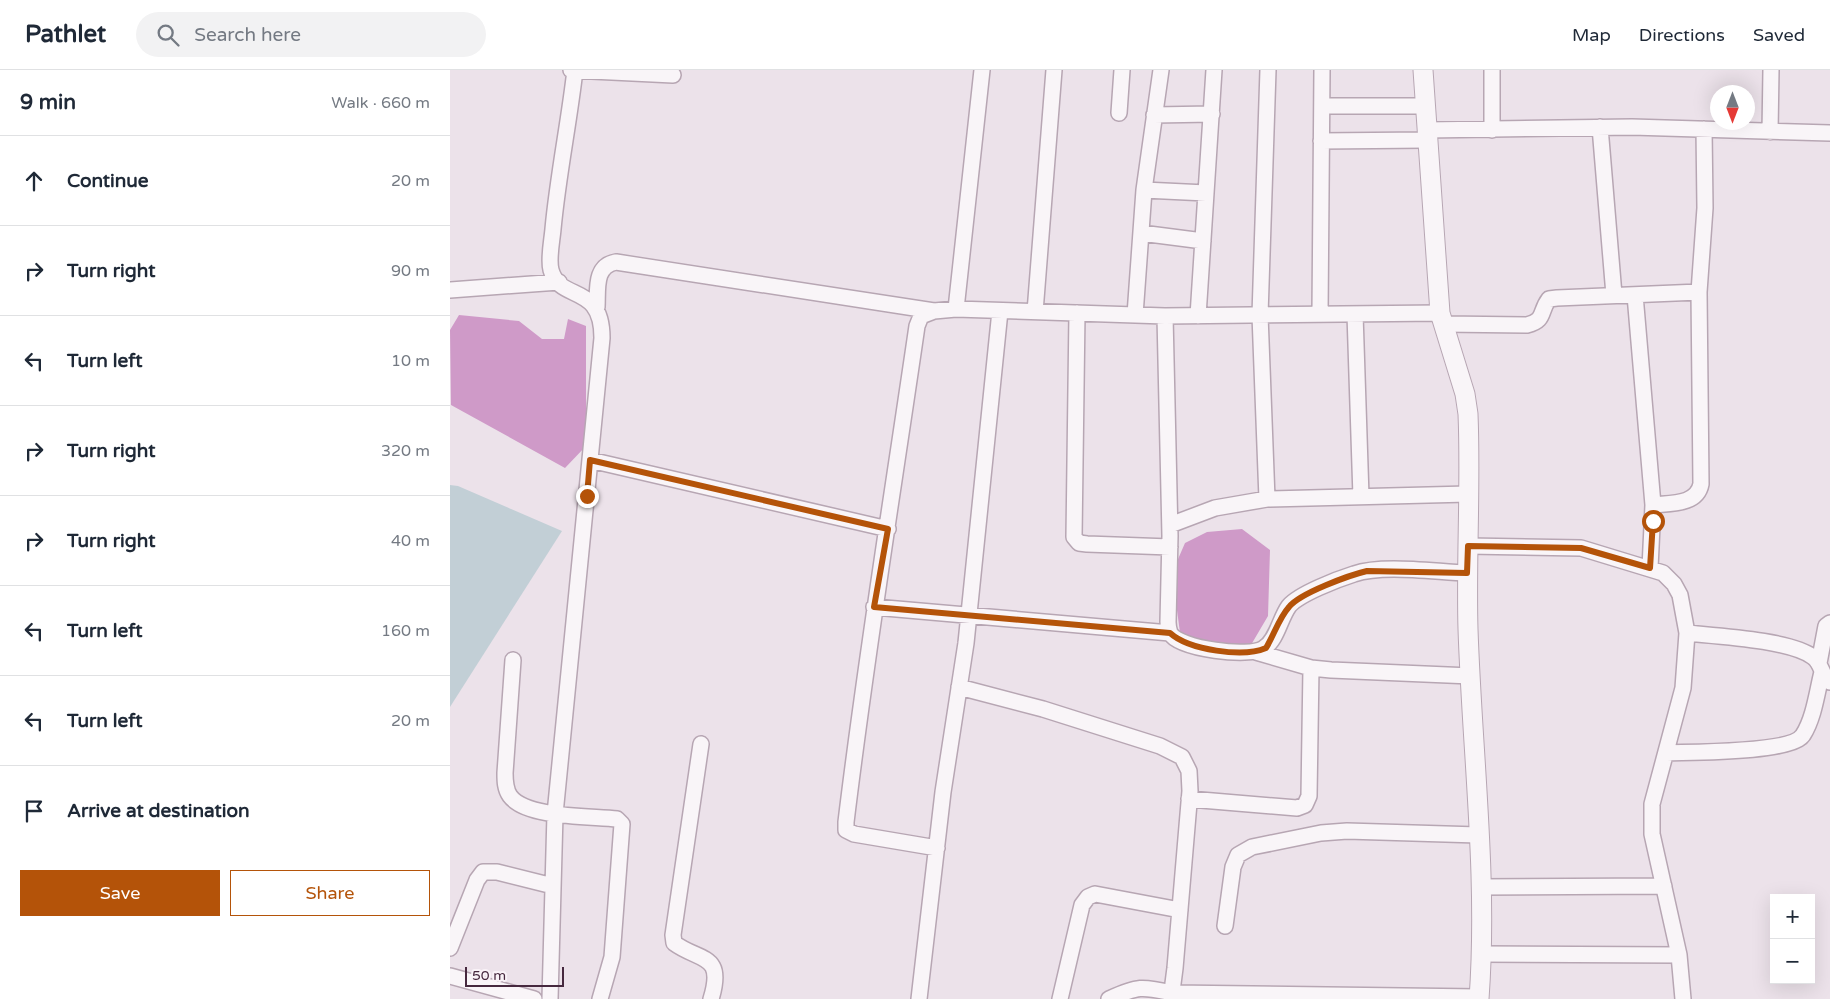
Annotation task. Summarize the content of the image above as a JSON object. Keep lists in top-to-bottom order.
{
  "scale_bar": "50 m",
  "north": "bottom",
  "page": {
    "header": "Pathlet",
    "search": "Search here",
    "nav": ["Map", "Directions", "Saved"],
    "heading": ["9 min", "Walk · 660 m"],
    "list": [
      ["Continue", "20 m"],
      ["Turn right", "90 m"],
      ["Turn left", "10 m"],
      ["Turn right", "320 m"],
      ["Turn right", "40 m"],
      ["Turn left", "160 m"],
      ["Turn left", "20 m"],
      "Arrive at destination"
    ],
    "buttons": ["Save", "Share"],
    "map_buttons": ["+", "−"],
    "scale": "50 m"
  }
}
